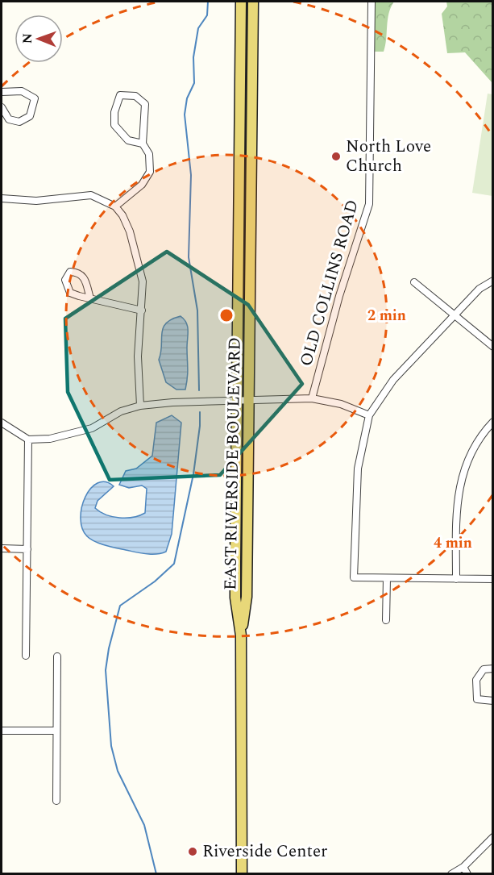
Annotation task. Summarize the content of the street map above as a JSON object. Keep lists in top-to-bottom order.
{
  "streets": {
    "main road": ["EAST RIVERSIDE BOULEVARD"],
    "street": ["OLD COLLINS ROAD"]
  },
  "places": ["North Love Church", "Riverside Center"],
  "north": "left",
  "rings": ["2 min", "4 min"]
}
